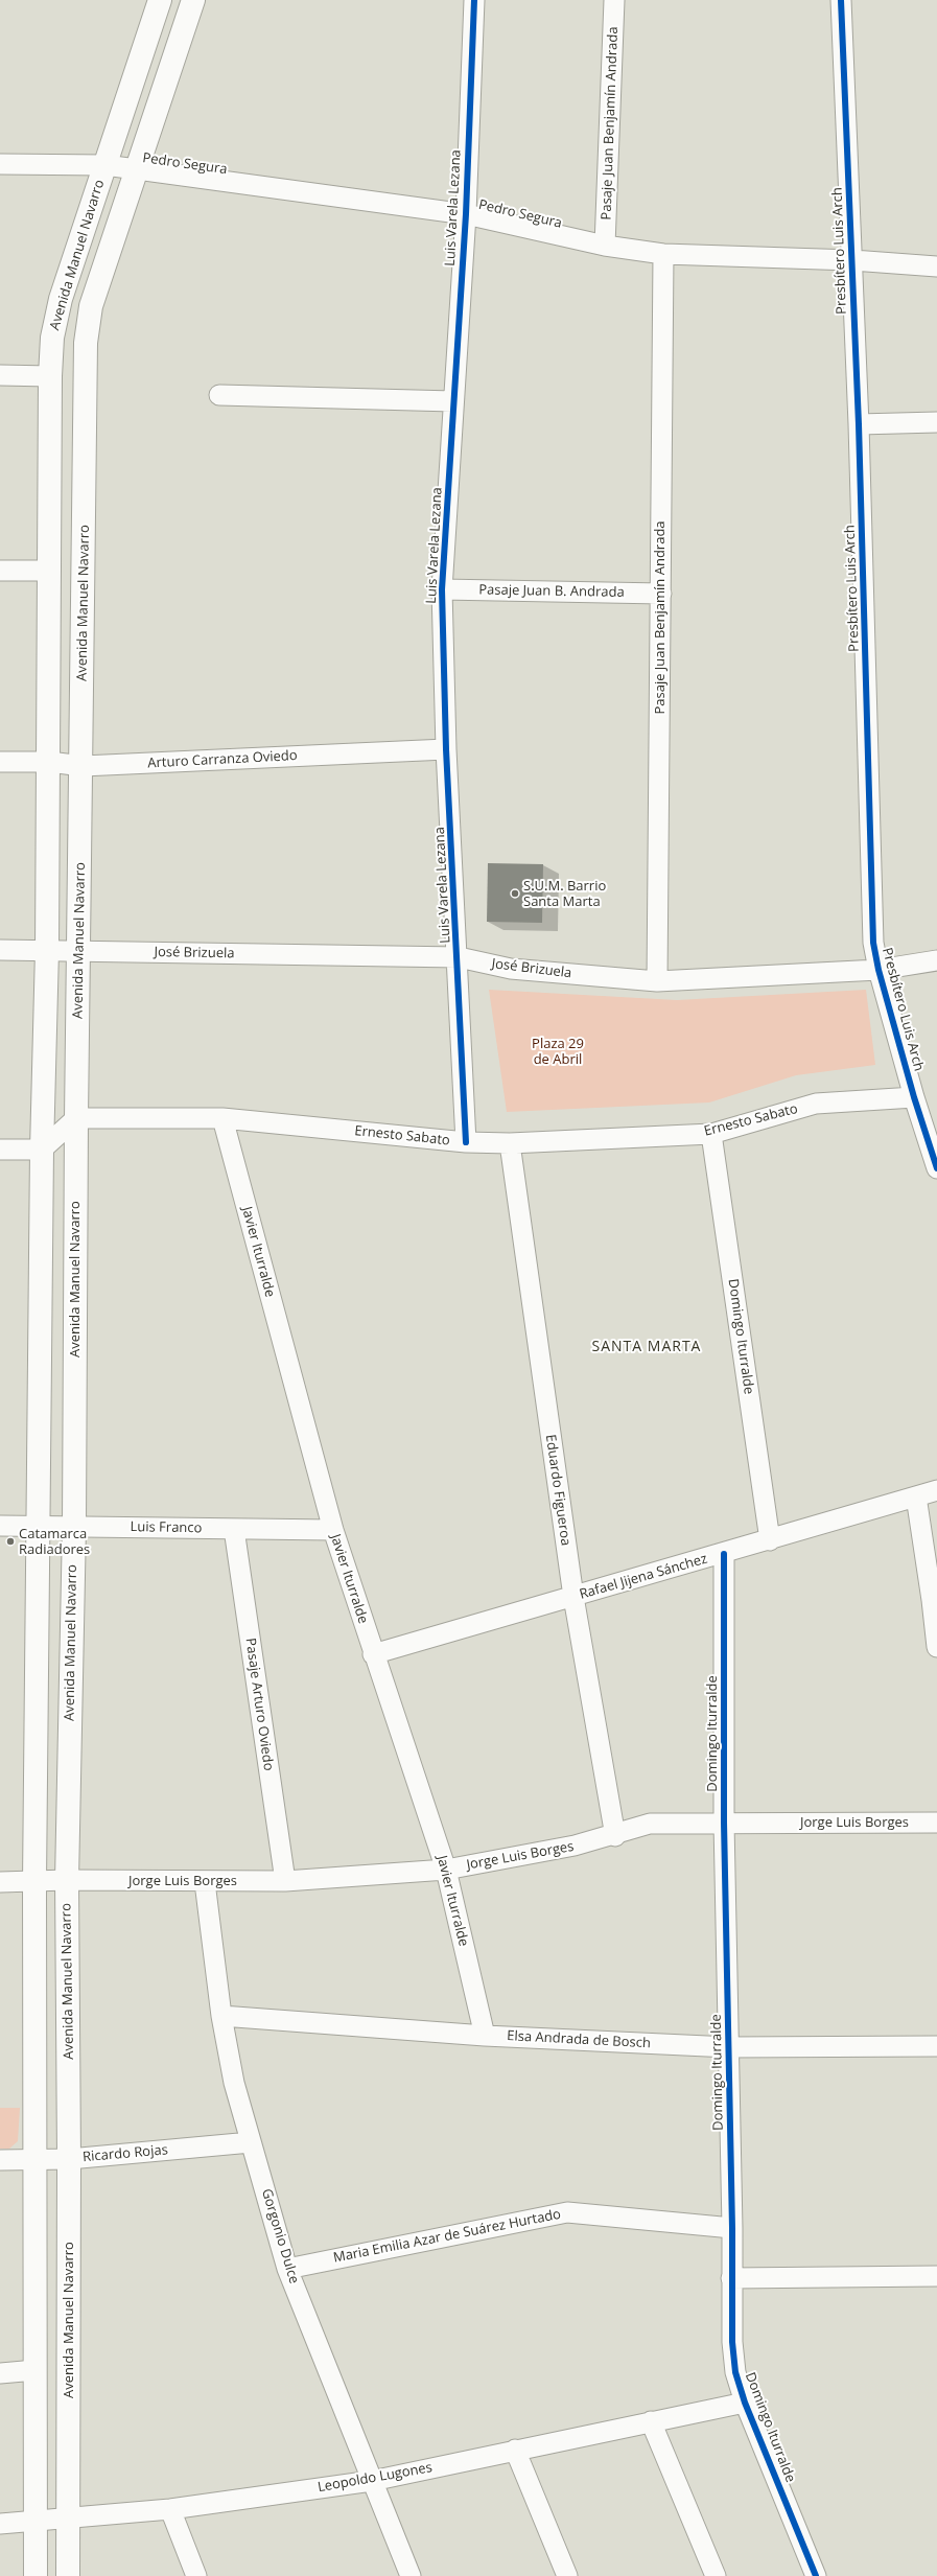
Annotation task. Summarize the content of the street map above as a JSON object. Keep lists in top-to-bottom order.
{
  "streets": {
    "main road": ["Avenida Manuel Navarro"],
    "street": [
      "Pasaje Juan Benjamín Andrada",
      "Pedro Segura",
      "Luis Varela Lezana",
      "Presbítero Luis Arch",
      "Pasaje Juan B. Andrada",
      "Arturo Carranza Oviedo",
      "José Brizuela",
      "Ernesto Sabato",
      "Javier Iturralde",
      "Domingo Iturralde",
      "Eduardo Figueroa",
      "Luis Franco",
      "Rafael Jijena Sánchez",
      "Pasaje Arturo Oviedo",
      "Jorge Luis Borges",
      "Elsa Andrada de Bosch",
      "Ricardo Rojas",
      "Gorgonio Dulce",
      "Maria Emilia Azar de Suárez Hurtado",
      "Leopoldo Lugones"
    ]
  },
  "crossings": [
    ["Pasaje Juan Benjamín Andrada", "Pedro Segura"],
    ["Pasaje Juan Benjamín Andrada", "Pasaje Juan B. Andrada"],
    ["Pasaje Juan Benjamín Andrada", "José Brizuela"],
    ["Pedro Segura", "Luis Varela Lezana"],
    ["Pedro Segura", "Presbítero Luis Arch"],
    ["Pedro Segura", "Avenida Manuel Navarro"],
    ["Luis Varela Lezana", "Pasaje Juan B. Andrada"],
    ["Luis Varela Lezana", "Arturo Carranza Oviedo"],
    ["Luis Varela Lezana", "José Brizuela"],
    ["Luis Varela Lezana", "Ernesto Sabato"],
    ["Presbítero Luis Arch", "José Brizuela"],
    ["Presbítero Luis Arch", "Ernesto Sabato"],
    ["Avenida Manuel Navarro", "Arturo Carranza Oviedo"],
    ["Avenida Manuel Navarro", "José Brizuela"],
    ["Avenida Manuel Navarro", "Ernesto Sabato"],
    ["Avenida Manuel Navarro", "Luis Franco"],
    ["Avenida Manuel Navarro", "Jorge Luis Borges"],
    ["Avenida Manuel Navarro", "Ricardo Rojas"],
    ["Avenida Manuel Navarro", "Leopoldo Lugones"],
    ["Ernesto Sabato", "Javier Iturralde"],
    ["Ernesto Sabato", "Domingo Iturralde"],
    ["Ernesto Sabato", "Eduardo Figueroa"],
    ["Javier Iturralde", "Luis Franco"],
    ["Javier Iturralde", "Rafael Jijena Sánchez"],
    ["Javier Iturralde", "Jorge Luis Borges"],
    ["Javier Iturralde", "Elsa Andrada de Bosch"],
    ["Domingo Iturralde", "Rafael Jijena Sánchez"],
    ["Domingo Iturralde", "Jorge Luis Borges"],
    ["Domingo Iturralde", "Elsa Andrada de Bosch"],
    ["Domingo Iturralde", "Maria Emilia Azar de Suárez Hurtado"],
    ["Domingo Iturralde", "Leopoldo Lugones"],
    ["Eduardo Figueroa", "Rafael Jijena Sánchez"],
    ["Eduardo Figueroa", "Jorge Luis Borges"],
    ["Luis Franco", "Pasaje Arturo Oviedo"],
    ["Pasaje Arturo Oviedo", "Jorge Luis Borges"],
    ["Jorge Luis Borges", "Gorgonio Dulce"],
    ["Elsa Andrada de Bosch", "Gorgonio Dulce"],
    ["Ricardo Rojas", "Gorgonio Dulce"],
    ["Gorgonio Dulce", "Maria Emilia Azar de Suárez Hurtado"],
    ["Gorgonio Dulce", "Leopoldo Lugones"]
  ],
  "districts": ["SANTA MARTA"],
  "parks": ["Plaza 29 de Abril"],
  "places": ["S.U.M. Barrio Santa Marta", "Catamarca Radiadores"]
}
